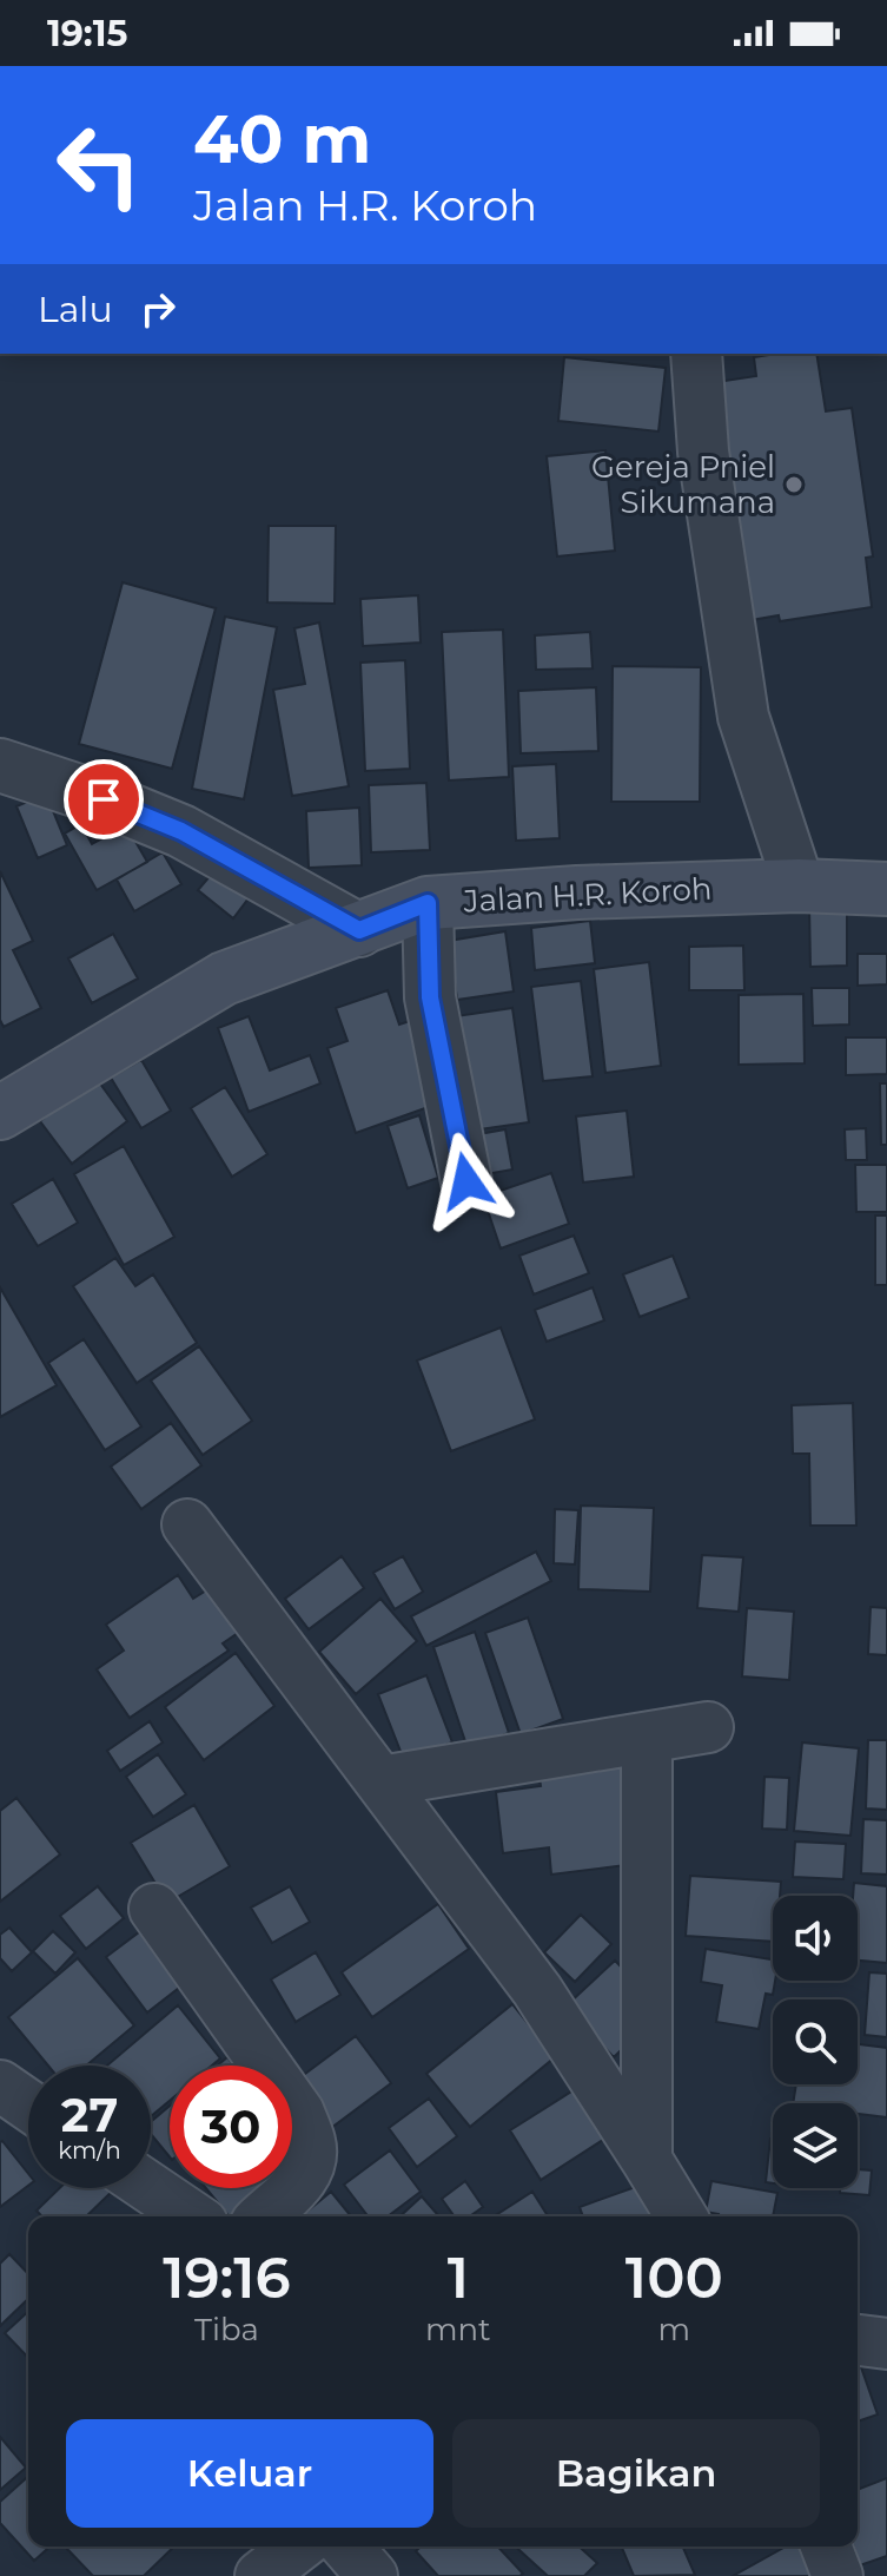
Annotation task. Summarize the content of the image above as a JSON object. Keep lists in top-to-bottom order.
{
  "streets": {
    "main road": ["Jalan H.R. Koroh"]
  },
  "places": ["Gereja Pniel Sikumana"],
  "page": {
    "status": "19:15",
    "turn": ["40 m", "Jalan H.R. Koroh"],
    "then": "Lalu",
    "speed": "27 km/h",
    "limit": "30",
    "eta": [
      "19:16",
      "Tiba",
      "1",
      "mnt",
      "100",
      "m"
    ],
    "buttons": ["Keluar", "Bagikan"]
  }
}
